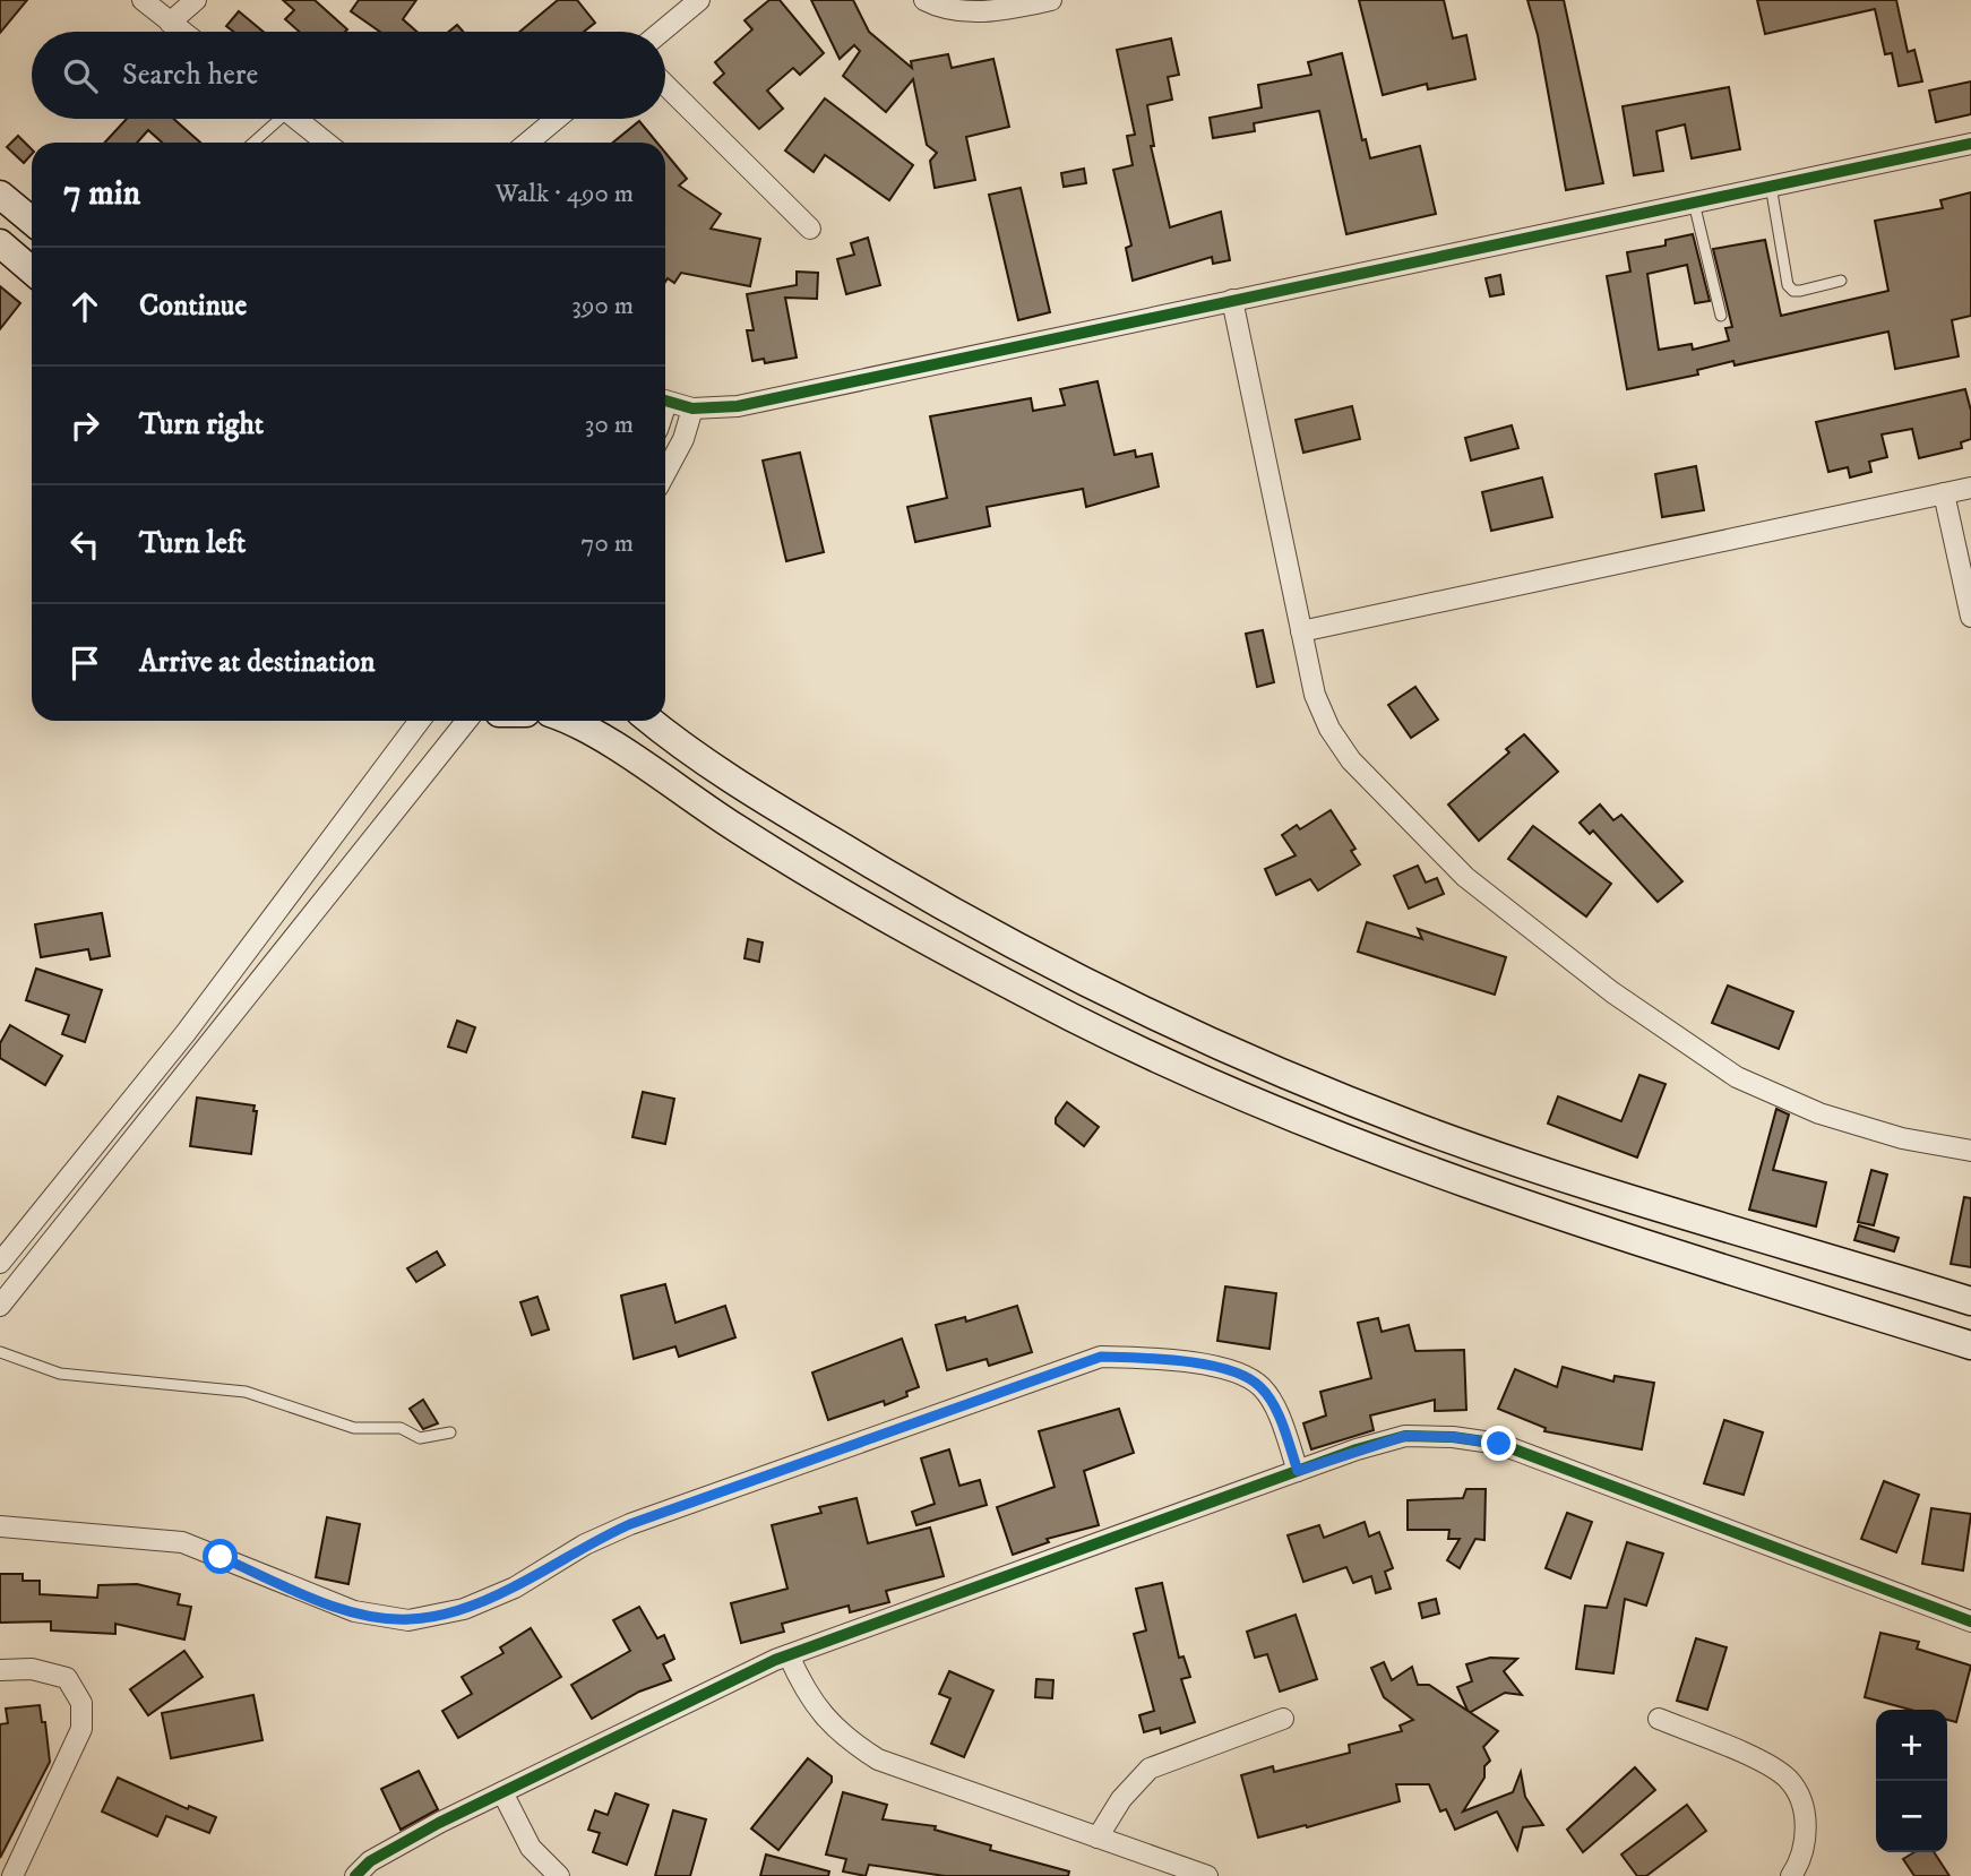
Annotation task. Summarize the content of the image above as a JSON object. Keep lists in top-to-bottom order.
{
  "page": {
    "search": "Search here",
    "heading": ["7 min", "Walk · 490 m"],
    "list": [
      ["Continue", "390 m"],
      ["Turn right", "30 m"],
      ["Turn left", "70 m"],
      "Arrive at destination"
    ],
    "map_buttons": ["+", "−"]
  }
}
